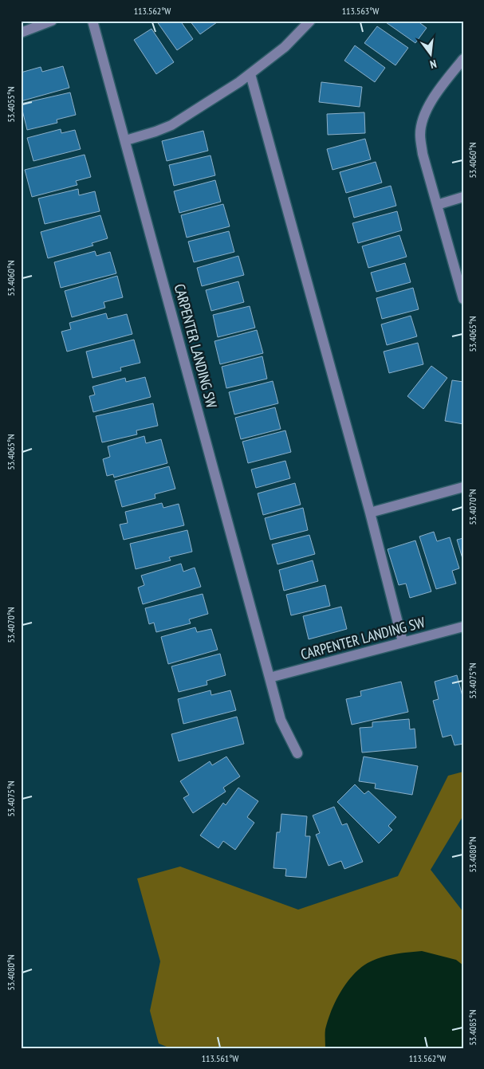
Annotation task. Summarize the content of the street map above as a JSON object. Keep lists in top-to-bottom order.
{
  "streets": {
    "street": ["CARPENTER LANDING SW"]
  },
  "north": "bottom",
  "coordinates": [
    "113.562°W",
    "113.563°W",
    "53.4055°N",
    "53.4060°N",
    "53.4065°N",
    "53.4070°N",
    "53.4075°N",
    "53.4080°N",
    "53.4085°N",
    "113.561°W"
  ]
}
